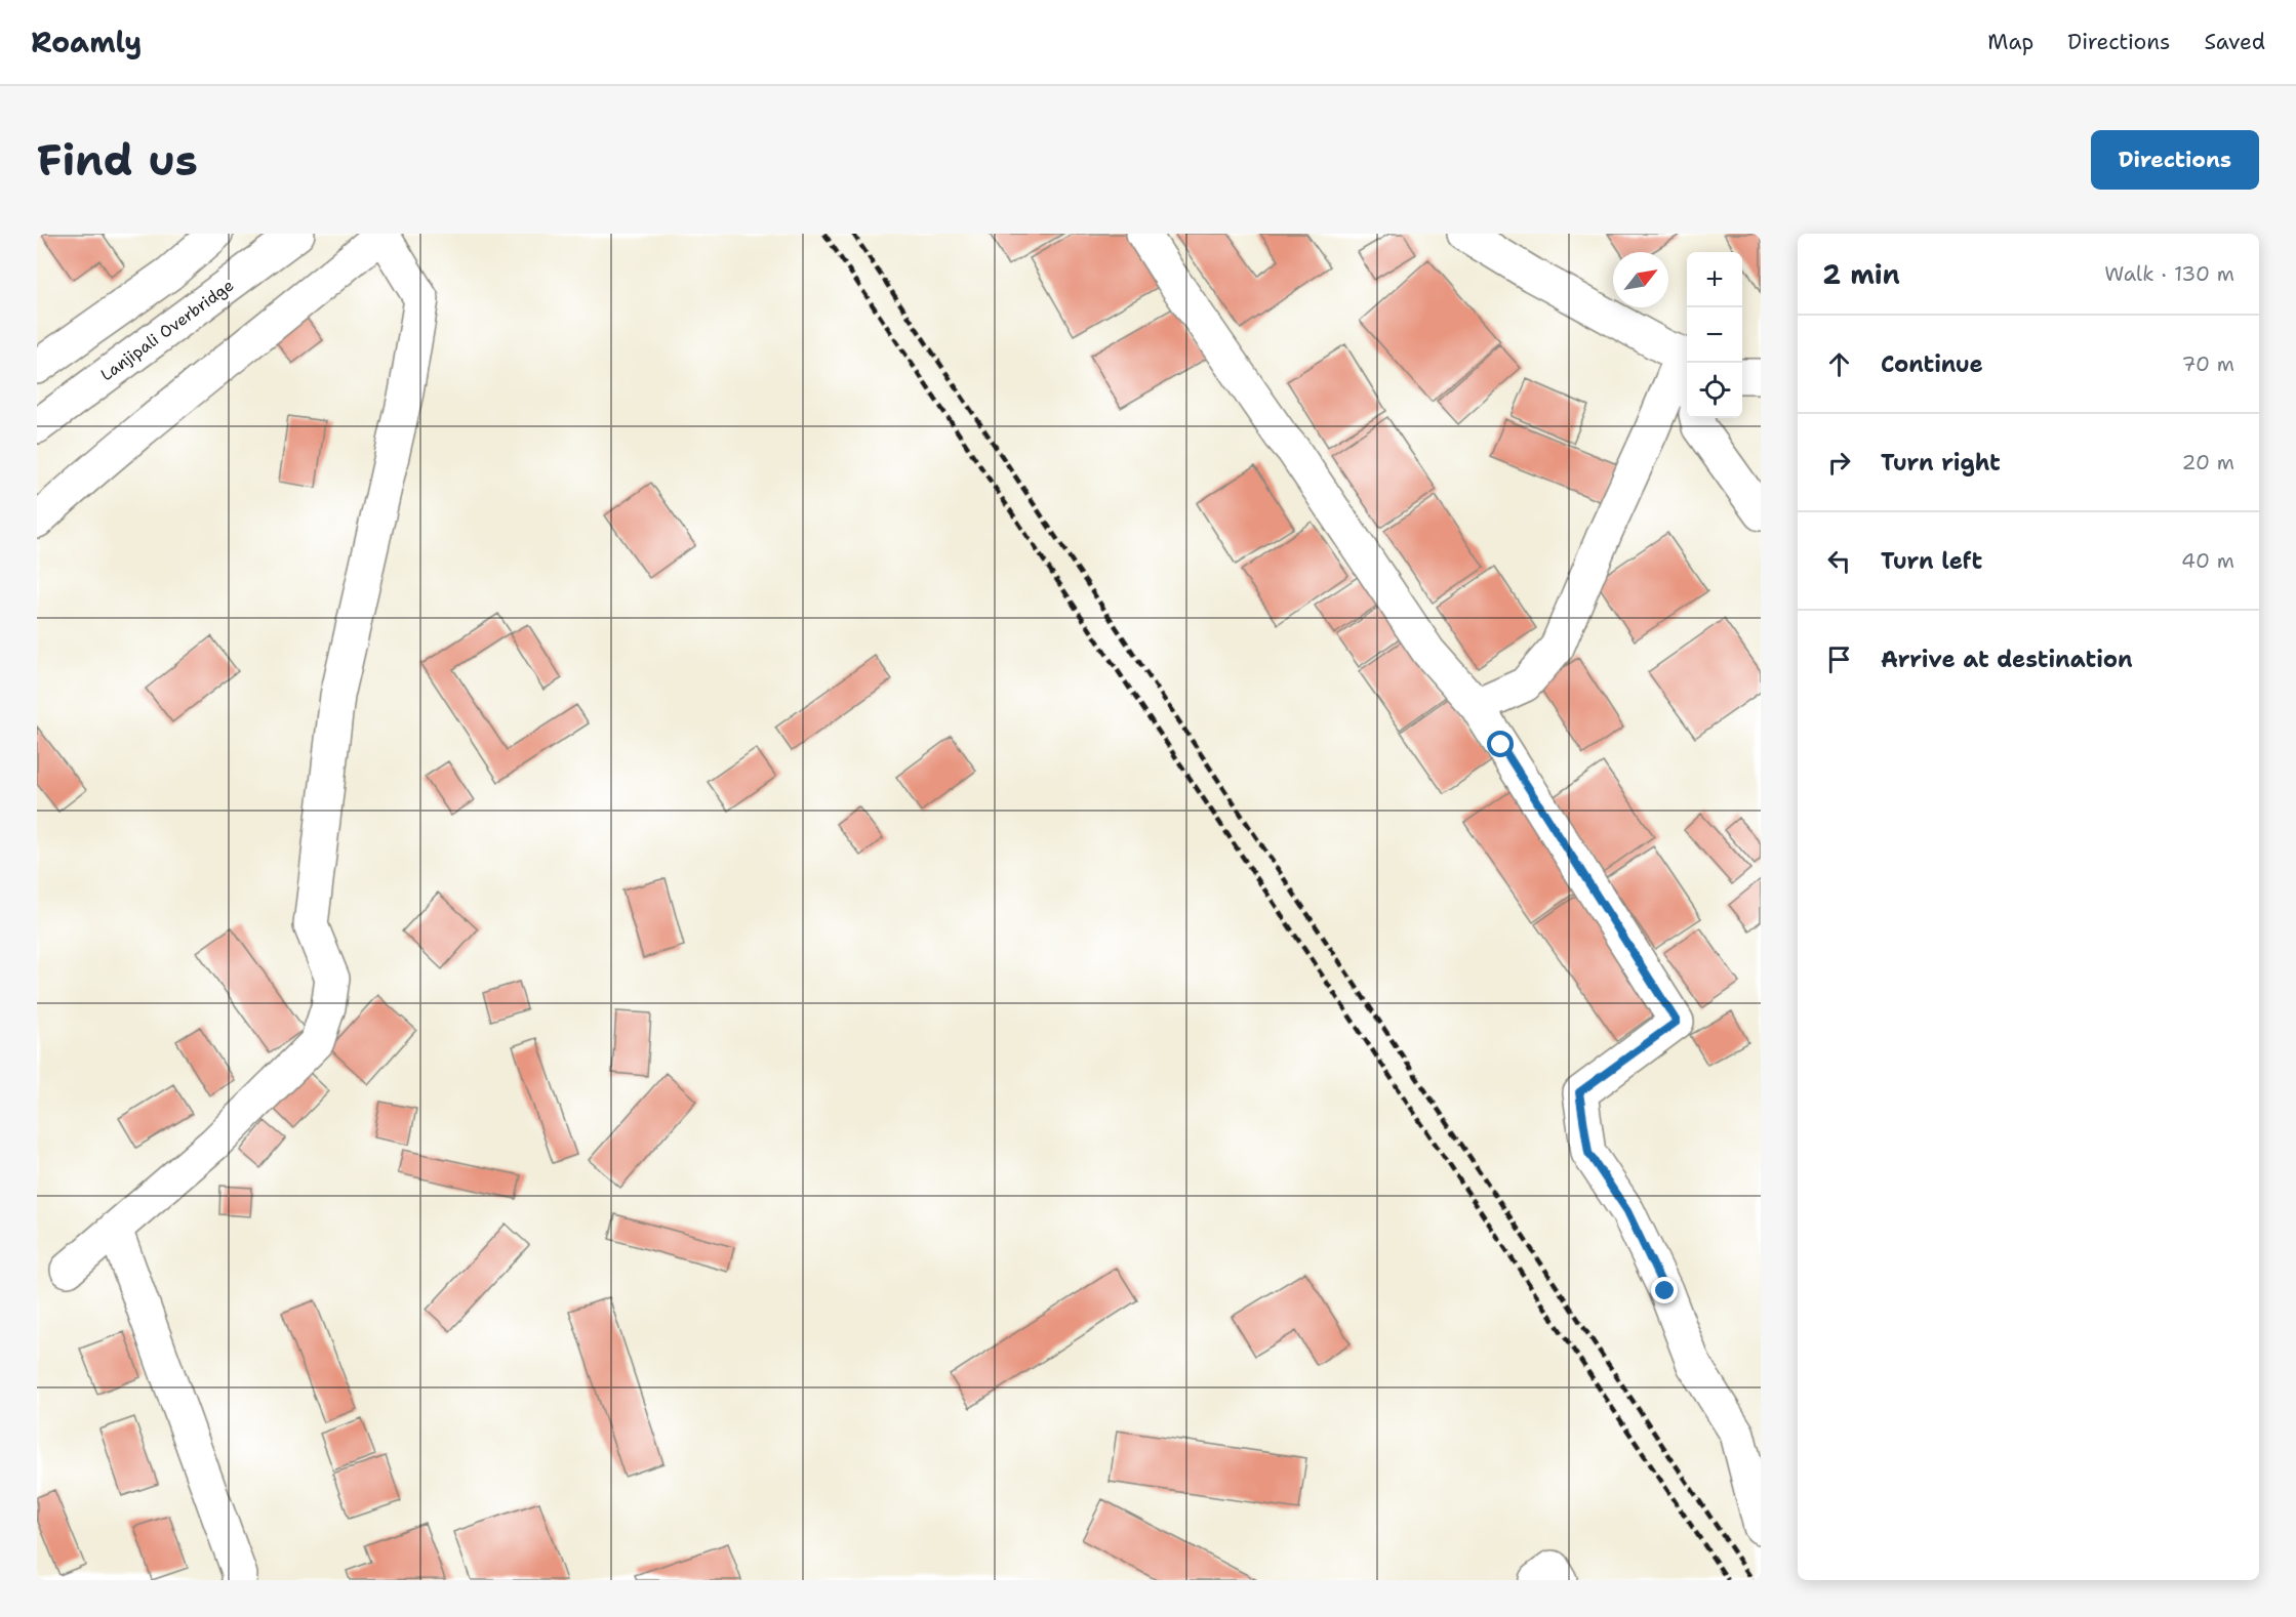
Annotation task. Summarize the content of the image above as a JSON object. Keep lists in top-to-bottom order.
{
  "streets": {
    "street": ["Lanjipali Overbridge"]
  },
  "north": "top right",
  "page": {
    "header": "Roamly",
    "nav": ["Map", "Directions", "Saved"],
    "buttons": "Directions",
    "title": "Find us",
    "heading": ["2 min", "Walk · 130 m"],
    "map_buttons": ["+", "−"],
    "list": [
      ["Continue", "70 m"],
      ["Turn right", "20 m"],
      ["Turn left", "40 m"],
      "Arrive at destination"
    ]
  }
}
